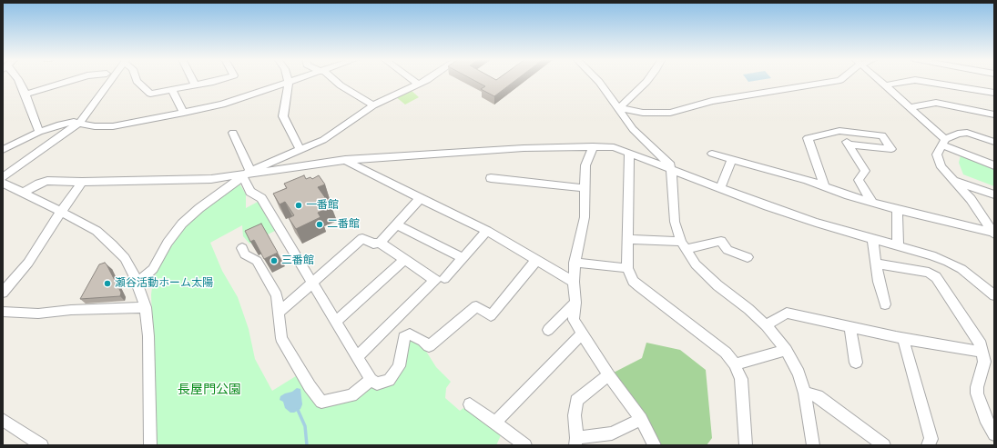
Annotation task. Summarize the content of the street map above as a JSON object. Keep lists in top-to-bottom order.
{
  "parks": ["長屋門公園"],
  "places": [
    "一番館",
    "二番館",
    "三番館",
    "瀬谷活動ホーム太陽"
  ]
}
